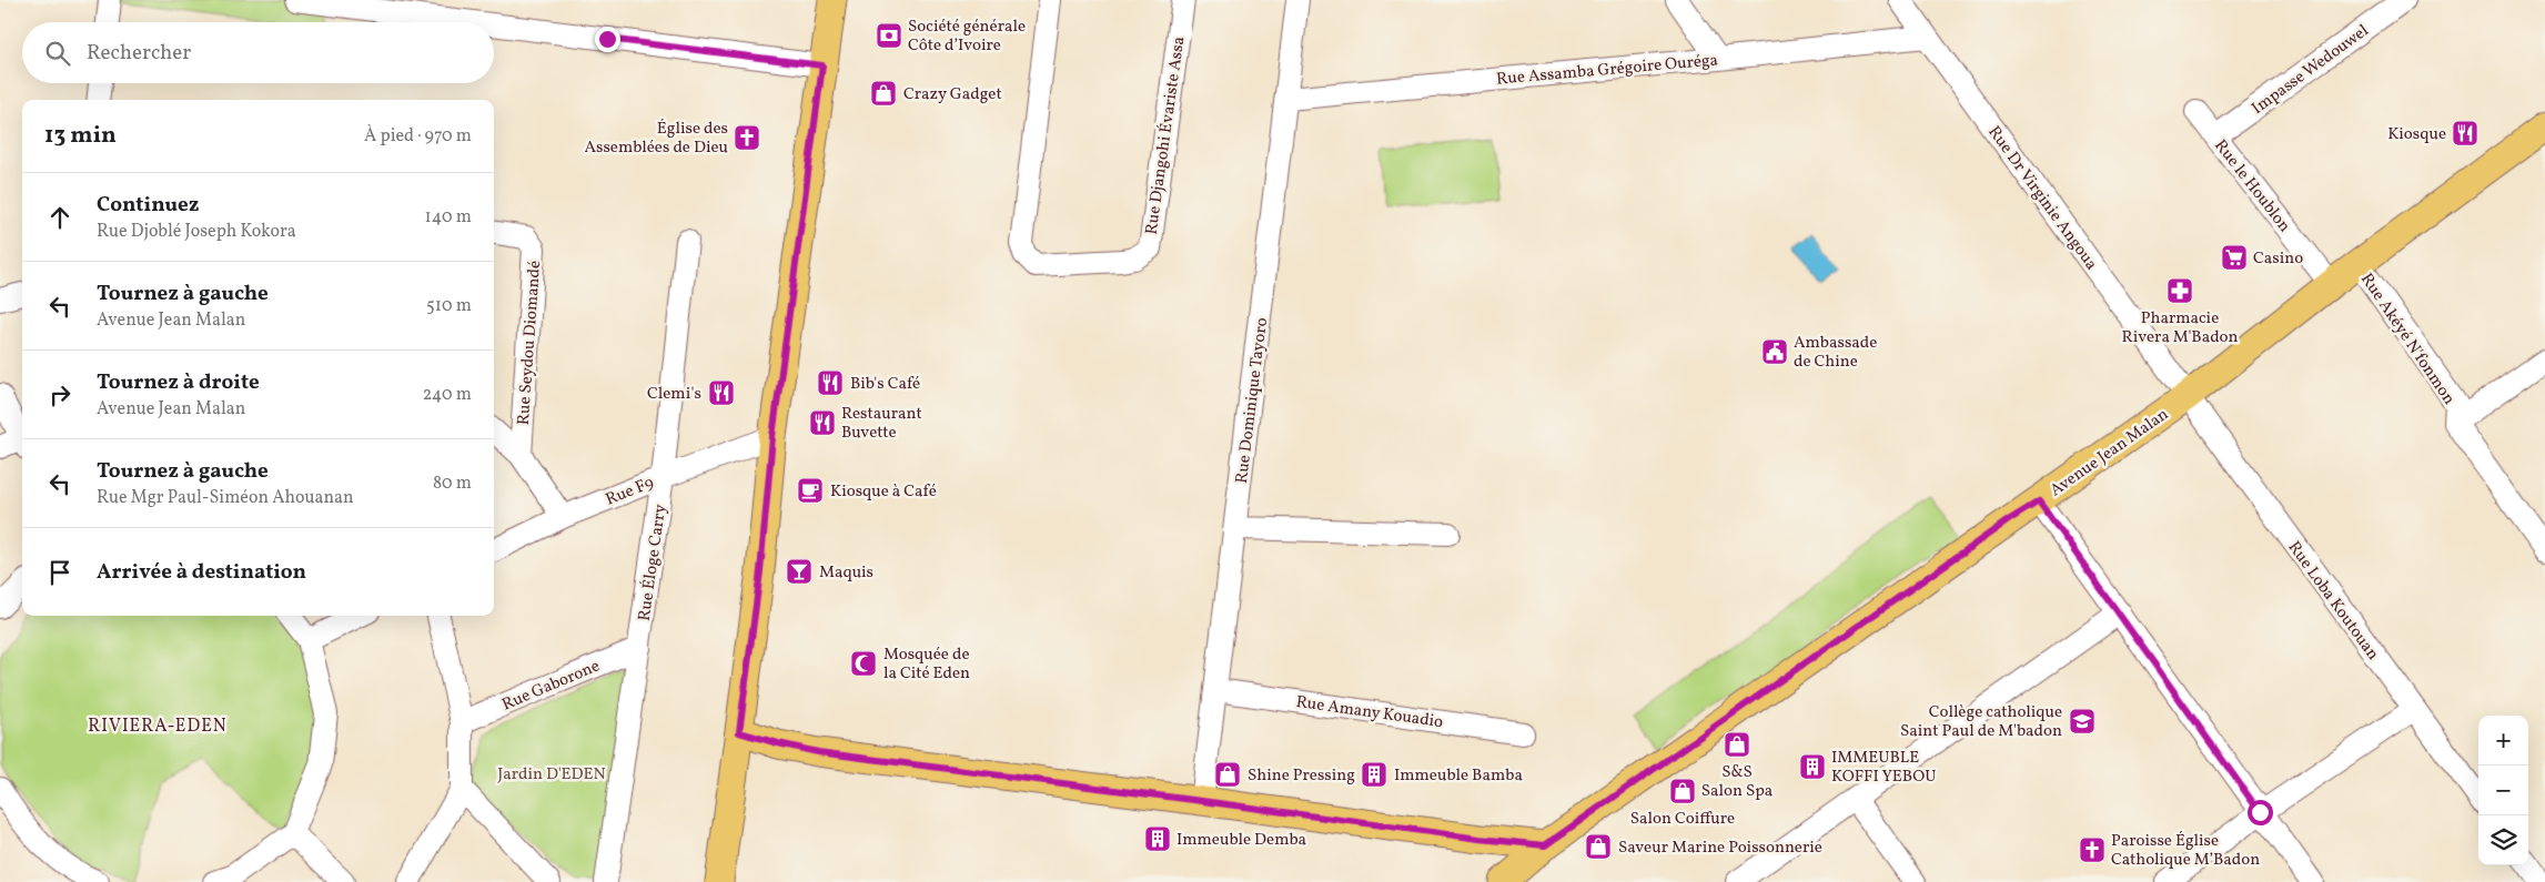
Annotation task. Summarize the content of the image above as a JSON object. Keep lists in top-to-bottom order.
{
  "streets": {
    "main road": ["Avenue Jean Malan"],
    "street": [
      "Rue Assamba Grégoire Ouréga",
      "Impasse Wedouwel",
      "Rue Djangohi Évariste Assa",
      "Rue le Houblon",
      "Rue Dr Virginie Angoua",
      "Rue Akéyé N'fonmon",
      "Rue Seydou Diomandé",
      "Rue Dominique Tayoro",
      "Rue F9",
      "Rue Éloge Carry",
      "Rue Loba Koutouan",
      "Rue Gaborone",
      "Rue Amany Kouadio"
    ]
  },
  "crossings": [
    ["Rue Assamba Grégoire Ouréga", "Rue Dr Virginie Angoua"],
    ["Rue Assamba Grégoire Ouréga", "Rue Dominique Tayoro"],
    ["Impasse Wedouwel", "Rue le Houblon"],
    ["Rue le Houblon", "Avenue Jean Malan"],
    ["Rue Dr Virginie Angoua", "Avenue Jean Malan"],
    ["Rue Dr Virginie Angoua", "Rue Loba Koutouan"],
    ["Rue Akéyé N'fonmon", "Avenue Jean Malan"],
    ["Rue Dominique Tayoro", "Rue Amany Kouadio"],
    ["Avenue Jean Malan", "Rue Loba Koutouan"],
    ["Rue F9", "Rue Éloge Carry"],
    ["Rue Éloge Carry", "Rue Gaborone"]
  ],
  "districts": ["RIVIERA-EDEN"],
  "parks": ["Jardin D'EDEN"],
  "places": {
    "bank": ["Société générale Côte d’Ivoire"],
    "shop": [
      "Crazy Gadget",
      "S&S Salon Spa",
      "Shine Pressing",
      "Salon Coiffure",
      "Saveur Marine Poissonnerie"
    ],
    "restaurant": [
      "Kiosque",
      "Bib's Café",
      "Clemi's",
      "Restaurant Buvette"
    ],
    "church": ["Église des Assemblées de Dieu", "Paroisse Église Catholique M’Badon"],
    "supermarket": ["Casino"],
    "pharmacy": ["Pharmacie Rivera M'Badon"],
    "public building": ["Ambassade de Chine"],
    "cafe": ["Kiosque à Café"],
    "bar": ["Maquis"],
    "mosque": ["Mosquée de la Cité Eden"],
    "school or university": ["Collège catholique Saint Paul de M'badon"],
    "building": ["IMMEUBLE KOFFI YEBOU", "Immeuble Bamba", "Immeuble Demba"]
  },
  "page": {
    "search": "Rechercher",
    "heading": ["13 min", "À pied · 970 m"],
    "list": [
      ["Continuez", "Rue Djoblé Joseph Kokora", "140 m"],
      ["Tournez à gauche", "Avenue Jean Malan", "510 m"],
      ["Tournez à droite", "Avenue Jean Malan", "240 m"],
      ["Tournez à gauche", "Rue Mgr Paul-Siméon Ahouanan", "80 m"],
      "Arrivée à destination"
    ],
    "map_buttons": ["+", "−"]
  }
}
